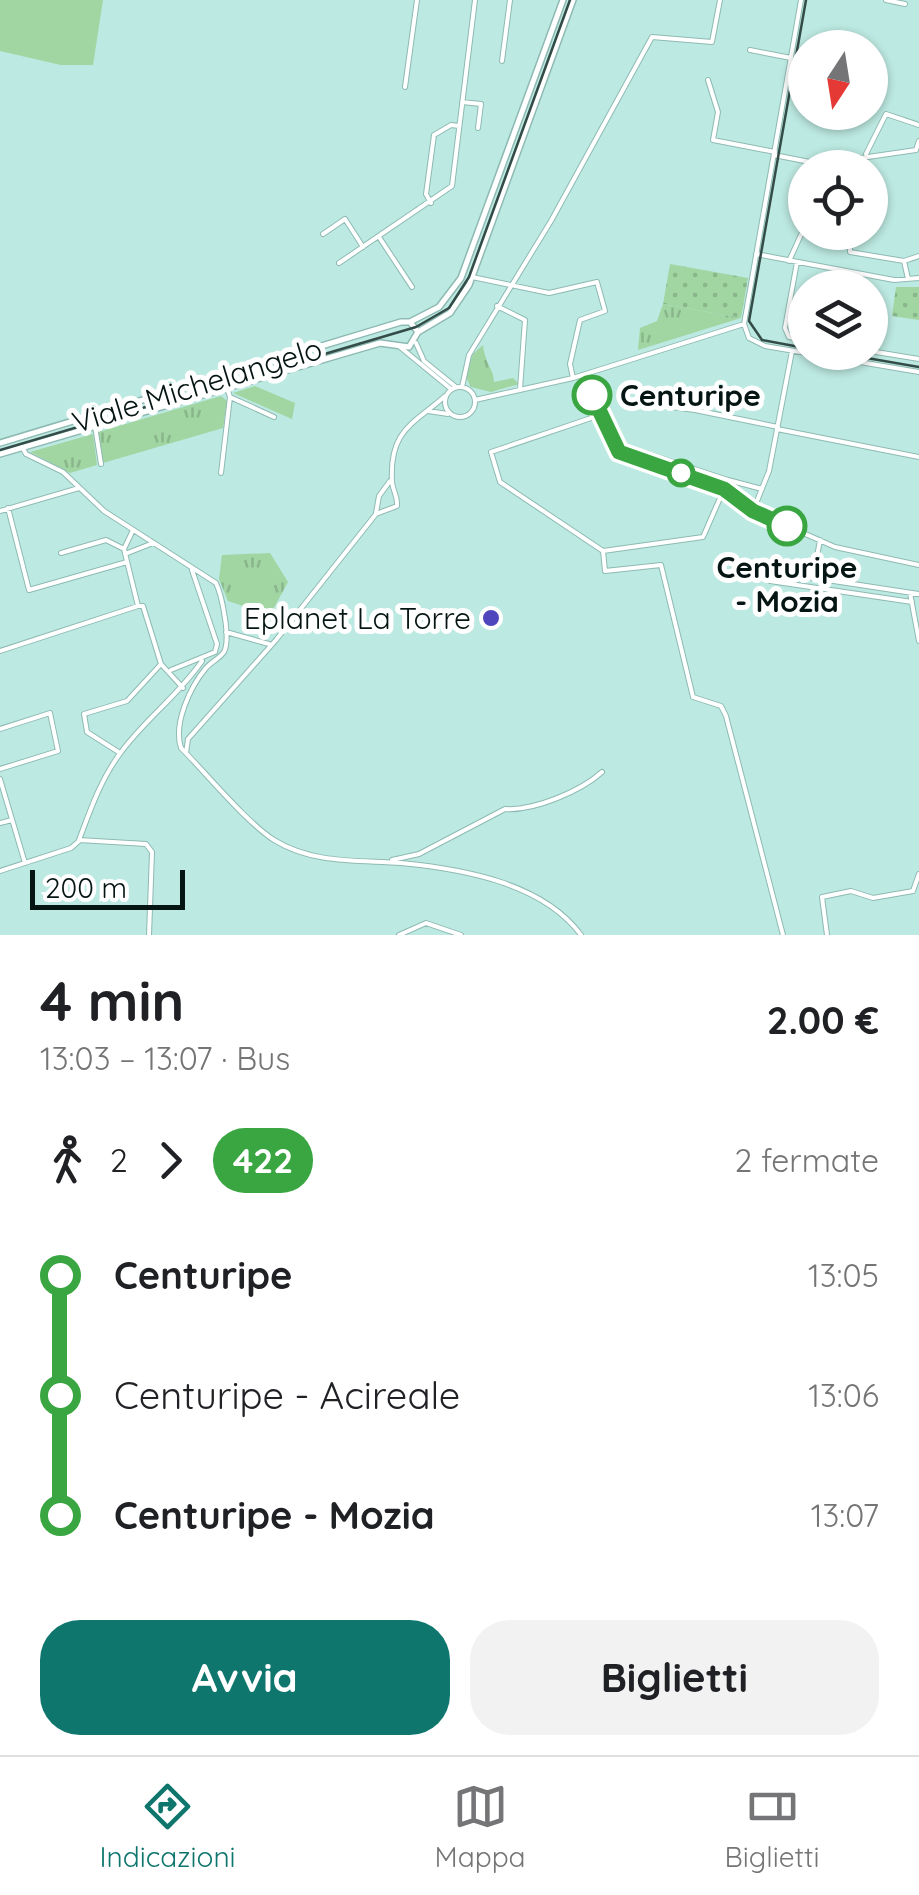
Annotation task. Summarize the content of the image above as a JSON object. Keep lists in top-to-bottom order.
{
  "streets": {
    "street": ["Viale Michelangelo"]
  },
  "places": ["Centuripe", "Centuripe - Mozia", "Eplanet La Torre"],
  "lines": ["bus line 422"],
  "scale_bar": "200 m",
  "north": "bottom",
  "page": {
    "scale": "200 m",
    "heading": ["4 min", "13:03 – 13:07 · Bus", "2.00 €"],
    "legs": ["2", "422", "2 fermate"],
    "list": [
      {
        "name": "Centuripe",
        "value": "13:05"
      },
      {
        "name": "Centuripe - Acireale",
        "value": "13:06"
      },
      {
        "name": "Centuripe - Mozia",
        "value": "13:07"
      }
    ],
    "buttons": ["Avvia", "Biglietti"],
    "tabs": ["Indicazioni", "Mappa", "Biglietti"]
  }
}
